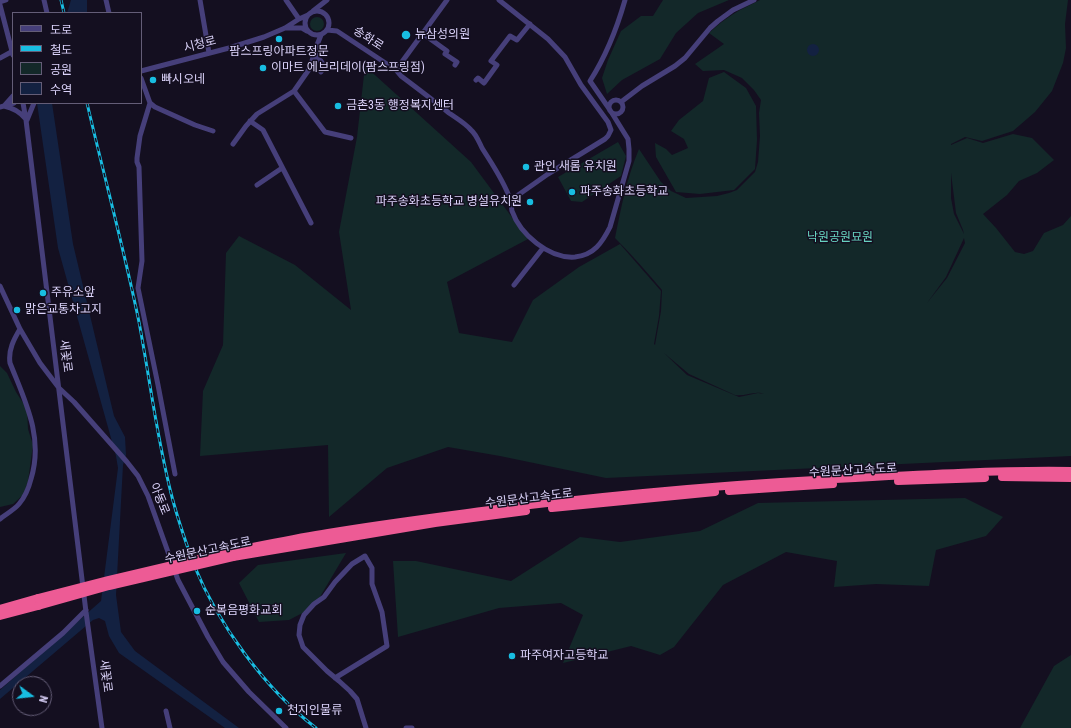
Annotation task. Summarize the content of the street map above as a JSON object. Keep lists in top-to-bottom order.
{
  "streets": {
    "highway": ["수원문산고속도로"],
    "street": [
      "송화로",
      "시청로",
      "새꽃로",
      "아동로"
    ]
  },
  "crossings": [
    ["송화로", "시청로"],
    ["새꽃로", "아동로"]
  ],
  "parks": ["낙원공원묘원"],
  "places": [
    "뉴삼성의원",
    "팜스프링아파트정문",
    "이마트 에브리데이(팜스프링점)",
    "빠시오네",
    "금촌3동 행정복지센터",
    "관인 새롬 유치원",
    "파주송화초등학교",
    "파주송화초등학교 병설유치원",
    "주유소앞",
    "맑은교통차고지",
    "순복음평화교회",
    "파주여자고등학교",
    "천지인물류"
  ],
  "legend": [
    "도로",
    "철도",
    "공원",
    "수역"
  ],
  "north": "right"
}
